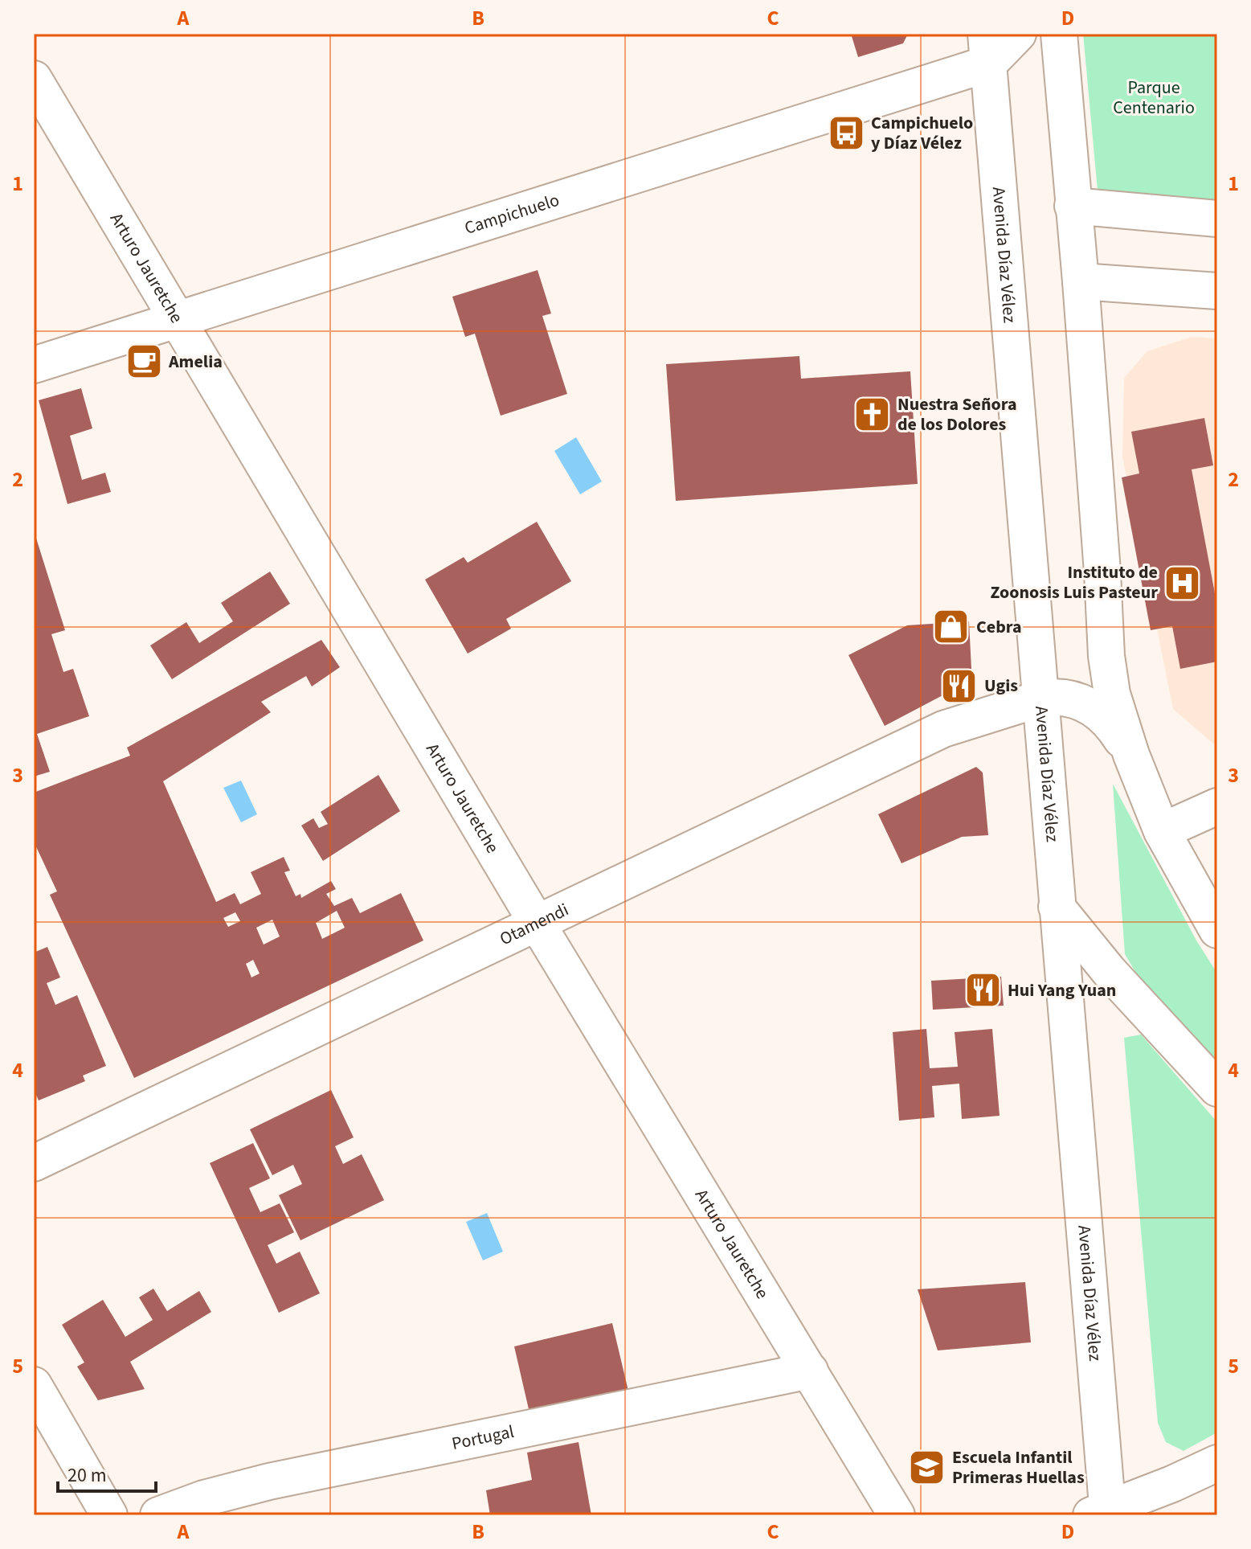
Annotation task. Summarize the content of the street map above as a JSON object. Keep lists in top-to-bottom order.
{
  "streets": {
    "street": [
      "Campichuelo",
      "Avenida Díaz Vélez",
      "Arturo Jauretche",
      "Otamendi",
      "Portugal"
    ]
  },
  "crossings": [
    ["Campichuelo", "Avenida Díaz Vélez"],
    ["Campichuelo", "Arturo Jauretche"],
    ["Avenida Díaz Vélez", "Otamendi"],
    ["Arturo Jauretche", "Otamendi"],
    ["Arturo Jauretche", "Portugal"]
  ],
  "parks": ["Parque Centenario"],
  "places": {
    "bus stop": ["Campichuelo y Díaz Vélez"],
    "cafe": ["Amelia"],
    "church": ["Nuestra Señora de los Dolores"],
    "hospital": ["Instituto de Zoonosis Luis Pasteur"],
    "shop": ["Cebra"],
    "restaurant": ["Ugis", "Hui Yang Yuan"],
    "school or university": ["Escuela Infantil Primeras Huellas"]
  },
  "scale_bar": "20 m",
  "grid": {
    "columns": [
      "A",
      "B",
      "C",
      "D"
    ],
    "rows": [
      "1",
      "2",
      "3",
      "4",
      "5"
    ]
  }
}
